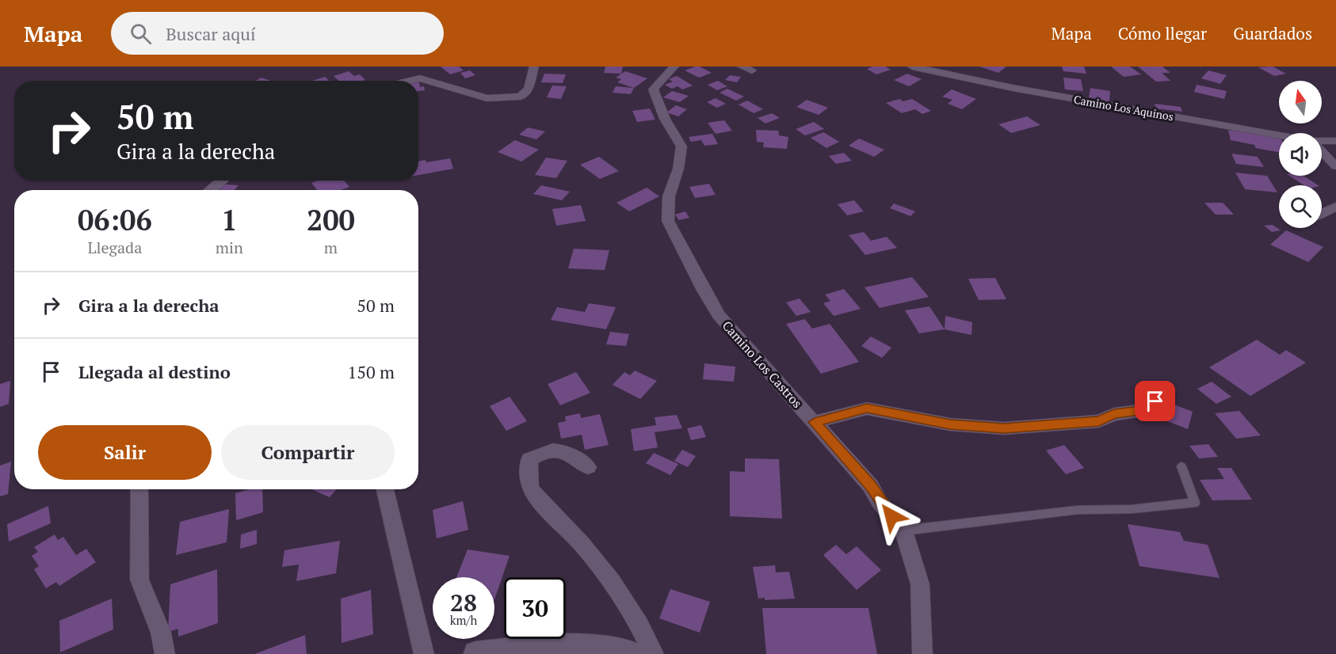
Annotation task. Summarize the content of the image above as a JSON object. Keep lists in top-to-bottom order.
{
  "streets": {
    "street": ["Camino Los Aquinos", "Camino Los Castros"]
  },
  "north": "top",
  "page": {
    "header": "Mapa",
    "search": "Buscar aquí",
    "nav": ["Mapa", "Cómo llegar", "Guardados"],
    "turn": ["50 m", "Gira a la derecha"],
    "eta": [
      "06:06",
      "Llegada",
      "1",
      "min",
      "200",
      "m"
    ],
    "list": [
      {
        "name": "Gira a la derecha",
        "value": "50 m"
      },
      {
        "name": "Llegada al destino",
        "value": "150 m"
      }
    ],
    "buttons": ["Salir", "Compartir"],
    "speed": "28 km/h",
    "limit": "30"
  }
}
